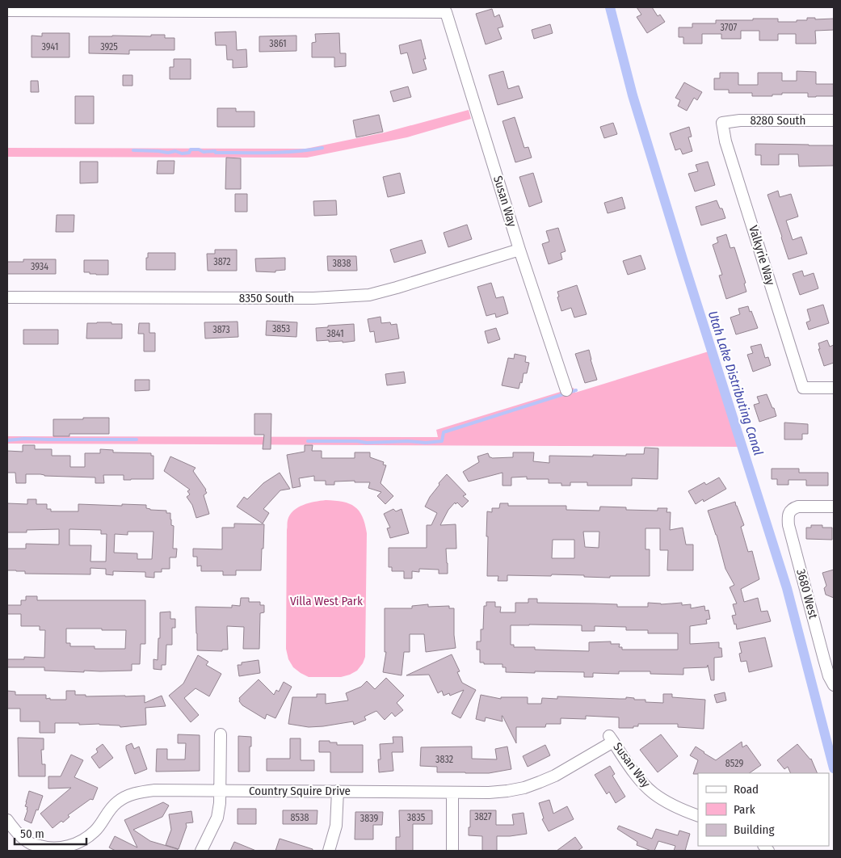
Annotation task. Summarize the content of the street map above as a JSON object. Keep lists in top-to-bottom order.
{
  "streets": {
    "street": [
      "8280 South",
      "Susan Way",
      "Valkyrie Way",
      "8350 South",
      "3680 West",
      "Country Squire Drive"
    ]
  },
  "crossings": [
    ["8280 South", "Valkyrie Way"],
    ["Susan Way", "8350 South"],
    ["Susan Way", "Country Squire Drive"]
  ],
  "water": ["Utah Lake Distributing Canal"],
  "parks": ["Villa West Park"],
  "house_numbers": [
    "3707",
    "3861",
    "3941",
    "3925",
    "3872",
    "3838",
    "3934",
    "3853",
    "3873",
    "3841",
    "3832",
    "8529",
    "3827",
    "8538",
    "3835",
    "3839"
  ],
  "legend": ["Road", "Park", "Building"],
  "scale_bar": "50 m"
}
